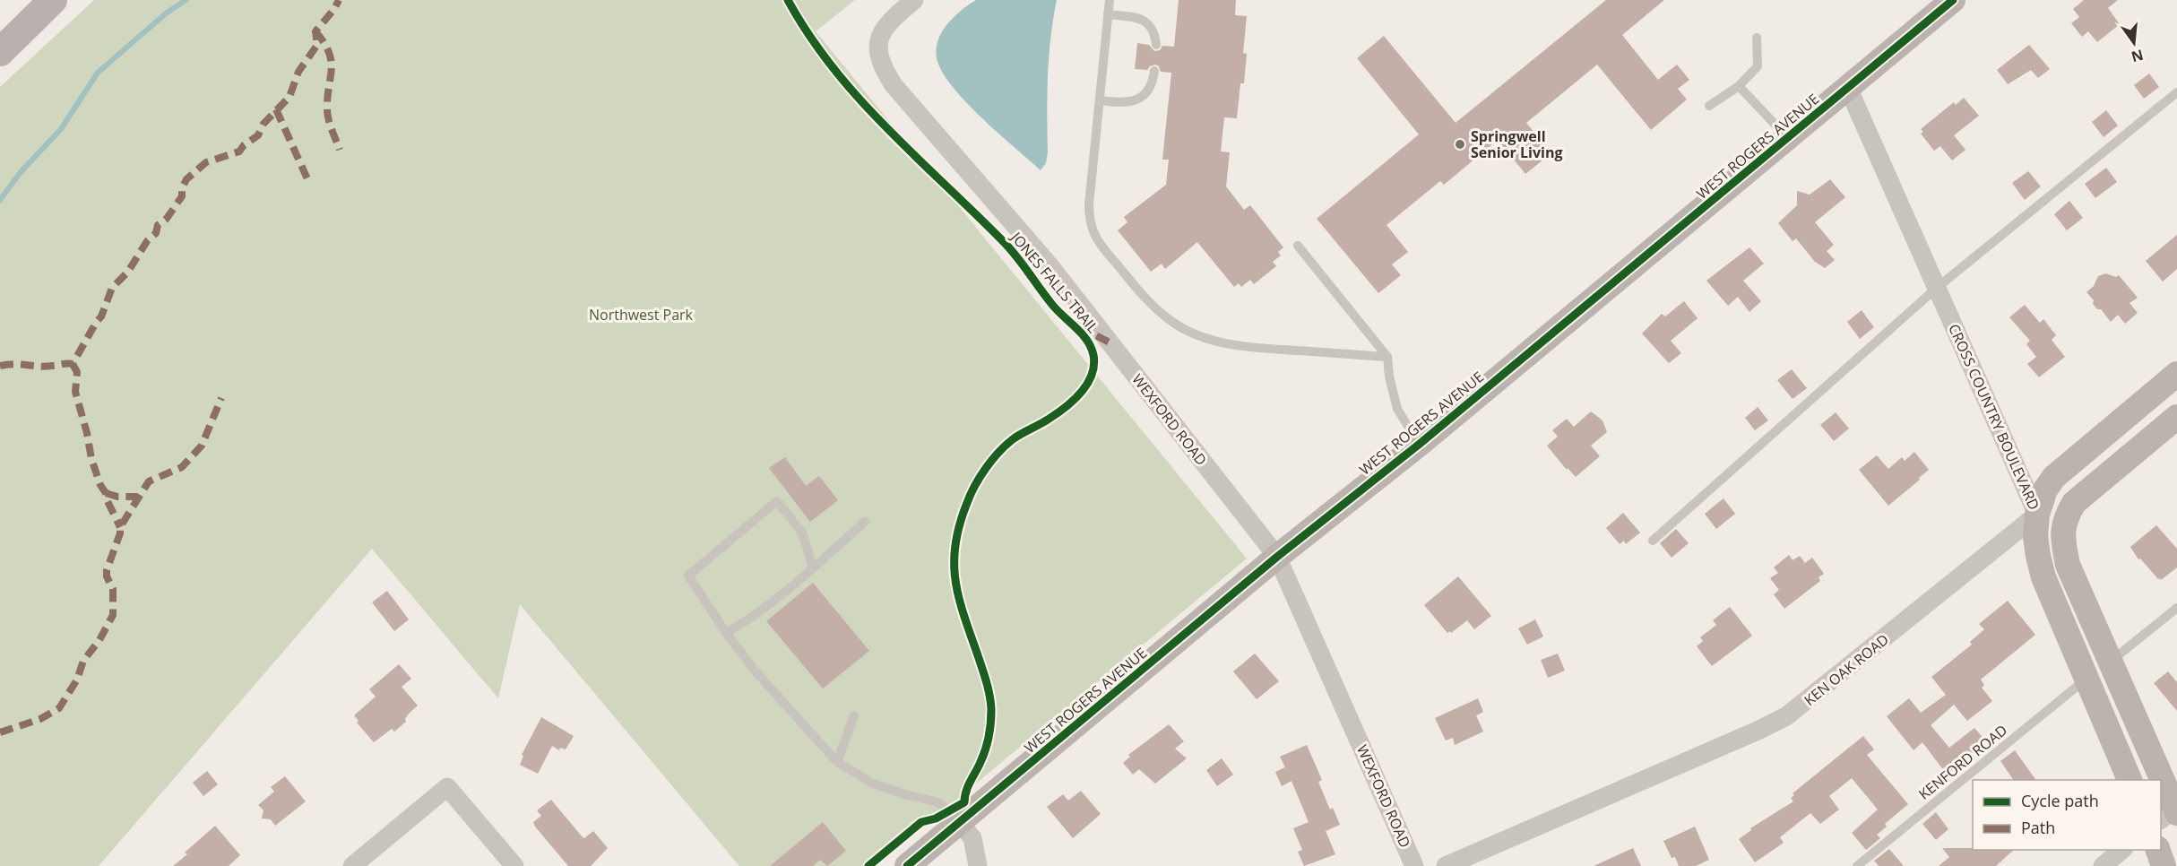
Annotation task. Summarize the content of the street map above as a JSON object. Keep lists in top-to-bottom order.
{
  "streets": {
    "street": [
      "WEST ROGERS AVENUE",
      "CROSS COUNTRY BOULEVARD",
      "WEXFORD ROAD",
      "KEN OAK ROAD"
    ],
    "lane": ["KENFORD ROAD"],
    "cycle path": ["JONES FALLS TRAIL"]
  },
  "crossings": [
    ["WEST ROGERS AVENUE", "CROSS COUNTRY BOULEVARD"],
    ["WEST ROGERS AVENUE", "WEXFORD ROAD"],
    ["CROSS COUNTRY BOULEVARD", "KEN OAK ROAD"],
    ["CROSS COUNTRY BOULEVARD", "KENFORD ROAD"]
  ],
  "parks": ["Northwest Park"],
  "places": ["Springwell Senior Living"],
  "legend": ["Cycle path", "Path"],
  "north": "bottom"
}
